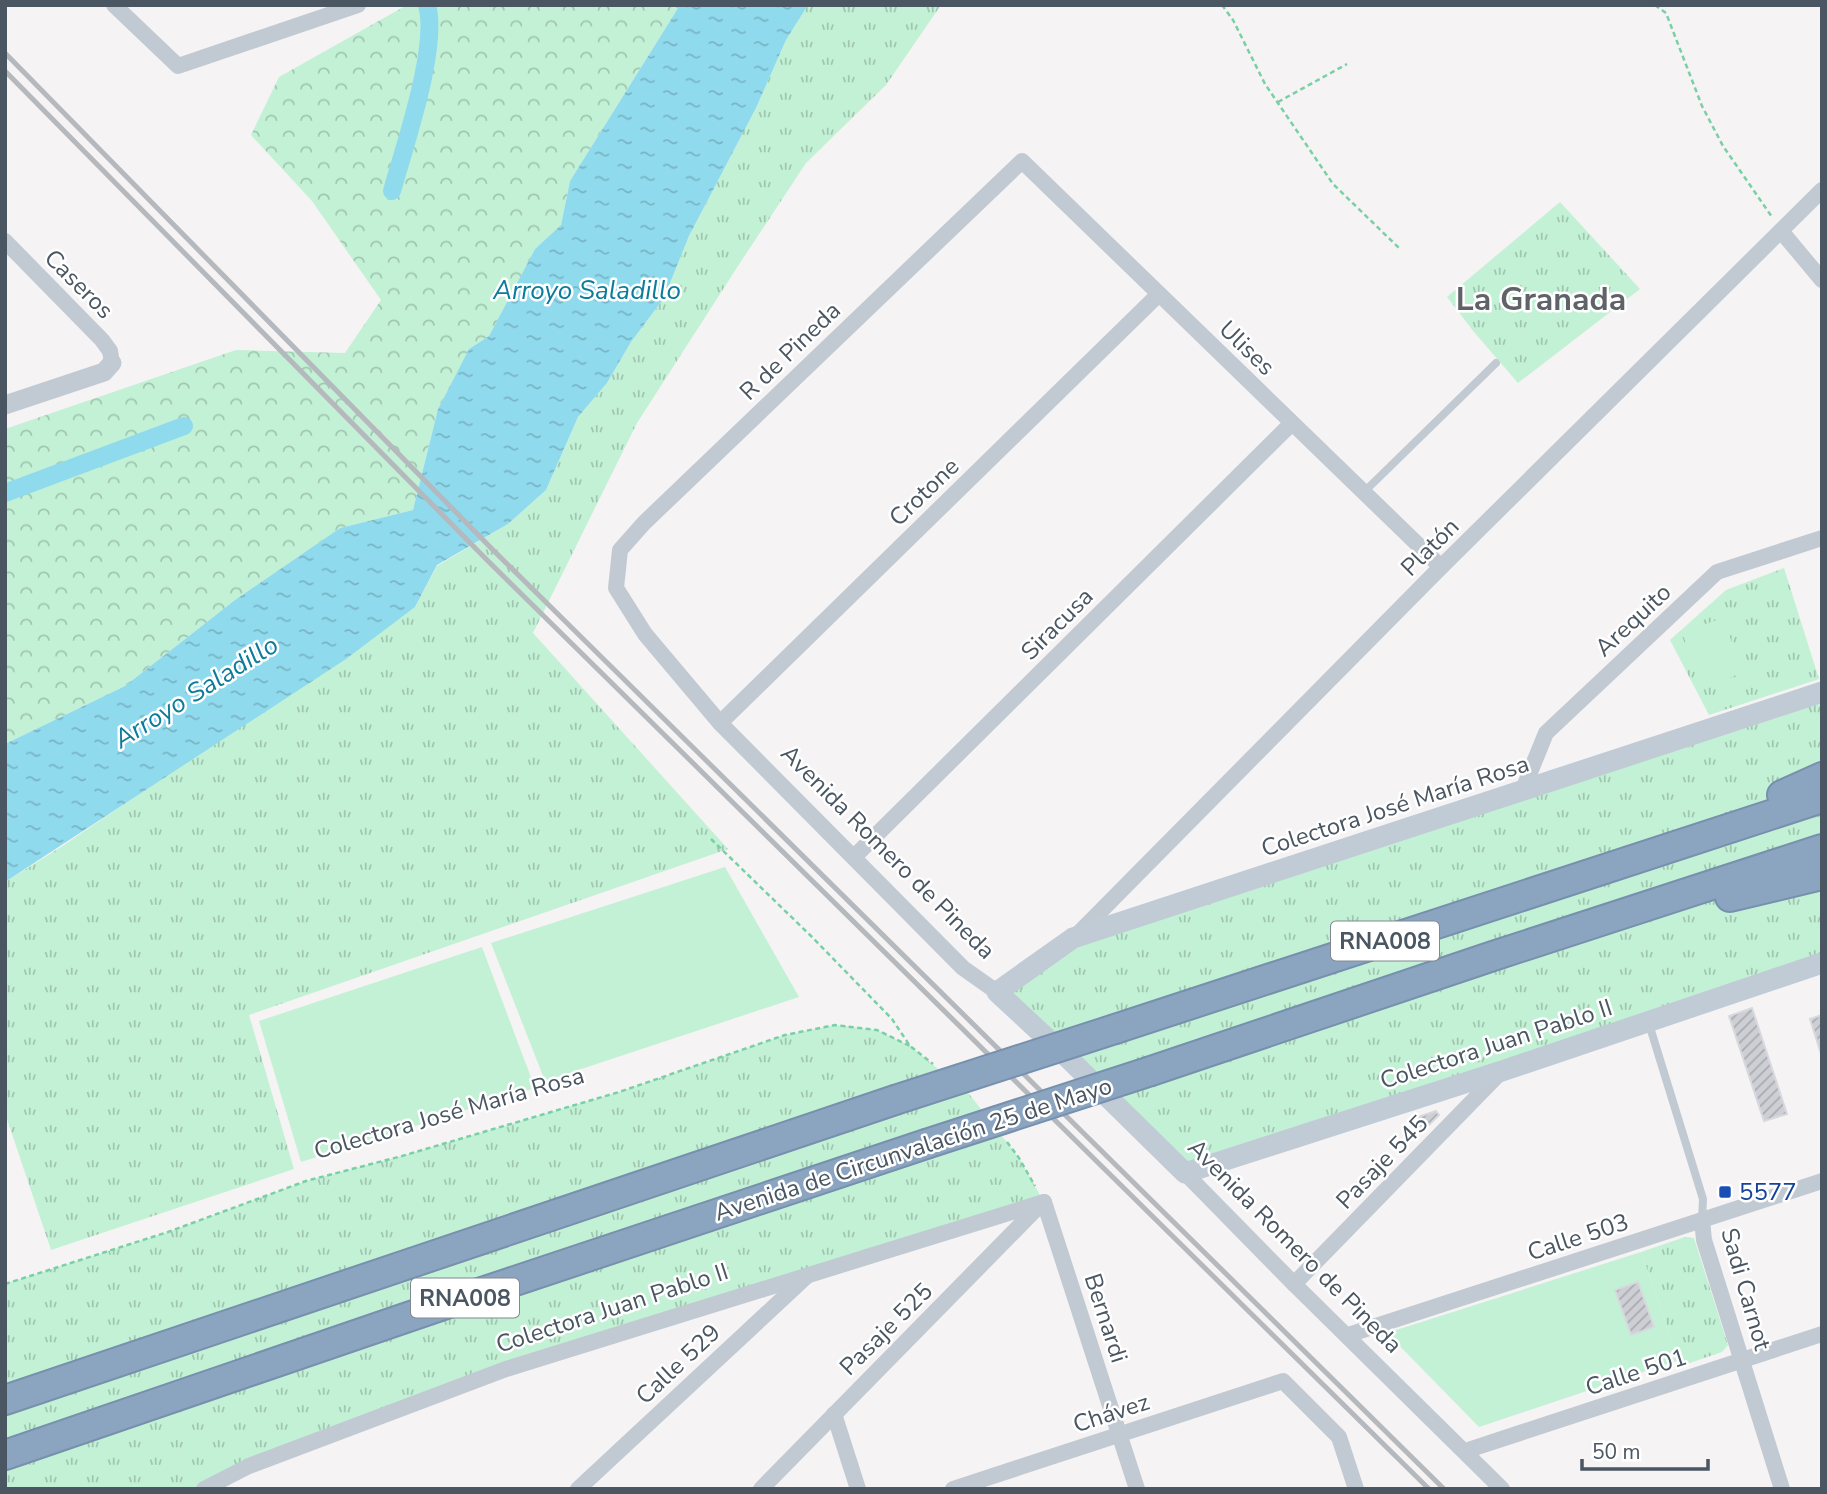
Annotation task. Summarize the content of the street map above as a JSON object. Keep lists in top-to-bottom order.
{
  "streets": {
    "highway": ["RNA008", "Avenida de Circunvalación 25 de Mayo"],
    "main road": ["Colectora José María Rosa", "Avenida Romero de Pineda", "Colectora Juan Pablo II"],
    "street": [
      "Caseros",
      "Ulises",
      "R de Pineda",
      "Crotone",
      "Platón",
      "Arequito",
      "Siracusa",
      "Pasaje 545",
      "Calle 503",
      "Sadi Carnot",
      "Bernardi",
      "Pasaje 525",
      "Calle 529",
      "Calle 501",
      "Chávez"
    ]
  },
  "crossings": [
    ["Ulises", "R de Pineda"],
    ["Ulises", "Crotone"],
    ["Ulises", "Platón"],
    ["Ulises", "Siracusa"],
    ["R de Pineda", "Avenida Romero de Pineda"],
    ["Crotone", "Avenida Romero de Pineda"],
    ["Platón", "Colectora José María Rosa"],
    ["Arequito", "Colectora José María Rosa"],
    ["Siracusa", "Avenida Romero de Pineda"],
    ["Colectora José María Rosa", "Avenida Romero de Pineda"],
    ["Avenida Romero de Pineda", "Colectora Juan Pablo II"],
    ["Avenida Romero de Pineda", "Pasaje 545"],
    ["Avenida Romero de Pineda", "Calle 503"],
    ["Avenida Romero de Pineda", "Calle 501"],
    ["RNA008", "Avenida de Circunvalación 25 de Mayo"],
    ["Colectora Juan Pablo II", "Pasaje 545"],
    ["Colectora Juan Pablo II", "Sadi Carnot"],
    ["Colectora Juan Pablo II", "Bernardi"],
    ["Colectora Juan Pablo II", "Pasaje 525"],
    ["Colectora Juan Pablo II", "Calle 529"],
    ["Calle 503", "Sadi Carnot"],
    ["Sadi Carnot", "Calle 501"],
    ["Bernardi", "Pasaje 525"],
    ["Bernardi", "Chávez"]
  ],
  "districts": ["La Granada"],
  "water": ["Arroyo Saladillo"],
  "places": {
    "transit": ["5577"]
  },
  "scale_bar": "50 m"
}
